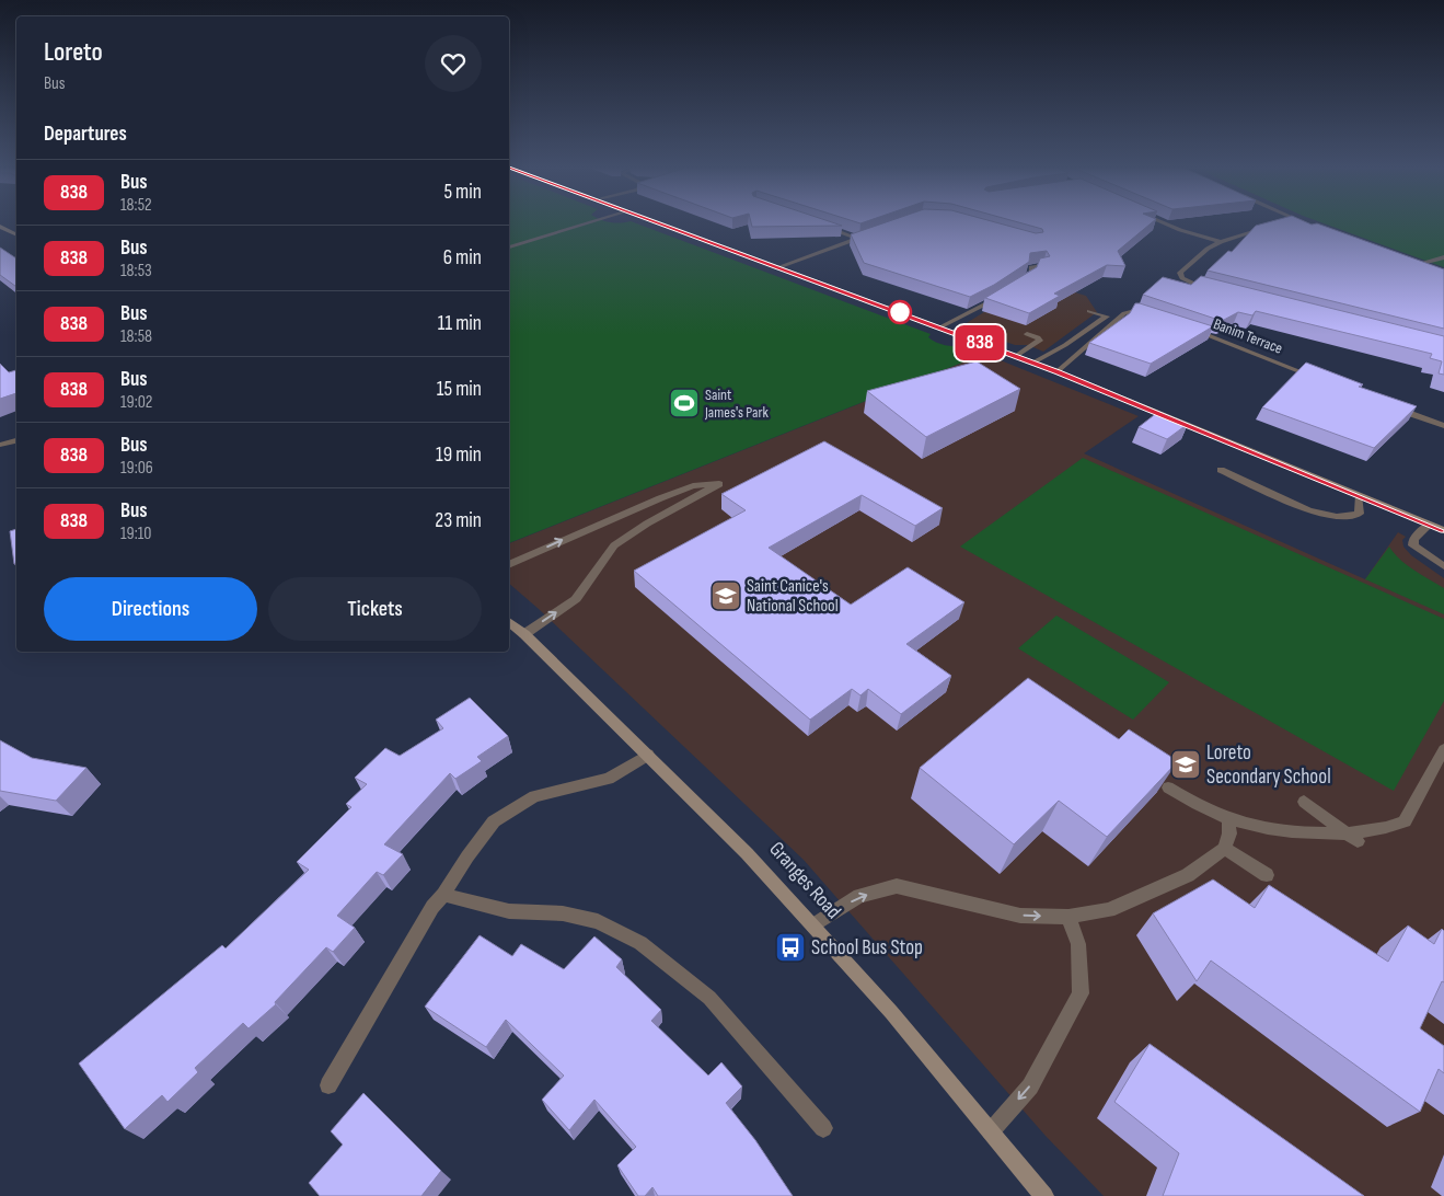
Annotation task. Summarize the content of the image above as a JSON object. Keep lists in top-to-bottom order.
{
  "streets": {
    "main road": ["Granges Road"],
    "street": ["Banim Terrace"]
  },
  "places": {
    "sports": ["Saint James's Park"],
    "school or university": ["Saint Canice's National School", "Loreto Secondary School"],
    "bus stop": ["School Bus Stop"]
  },
  "lines": ["bus line 838"],
  "page": {
    "on_map": "838",
    "heading": [
      ["Loreto", "Bus"],
      "Departures"
    ],
    "list": [
      {
        "mark": "838",
        "name": "Bus",
        "note": "18:52",
        "value": "5 min"
      },
      {
        "mark": "838",
        "name": "Bus",
        "note": "18:53",
        "value": "6 min"
      },
      {
        "mark": "838",
        "name": "Bus",
        "note": "18:58",
        "value": "11 min"
      },
      {
        "mark": "838",
        "name": "Bus",
        "note": "19:02",
        "value": "15 min"
      },
      {
        "mark": "838",
        "name": "Bus",
        "note": "19:06",
        "value": "19 min"
      },
      {
        "mark": "838",
        "name": "Bus",
        "note": "19:10",
        "value": "23 min"
      }
    ],
    "buttons": ["Directions", "Tickets"]
  }
}
